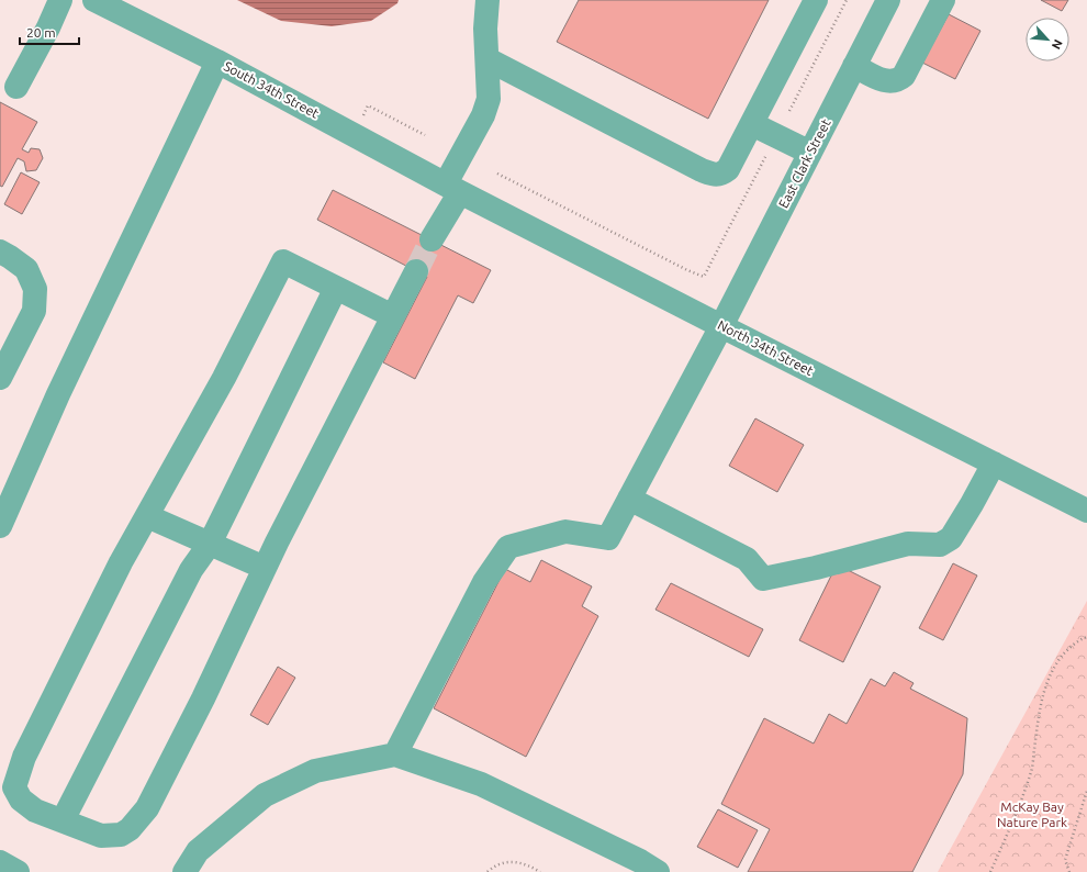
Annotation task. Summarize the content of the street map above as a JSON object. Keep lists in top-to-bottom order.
{
  "streets": {
    "street": ["South 34th Street", "East Clark Street", "North 34th Street"]
  },
  "crossings": [
    ["South 34th Street", "North 34th Street"],
    ["East Clark Street", "North 34th Street"]
  ],
  "parks": ["McKay Bay Nature Park"],
  "scale_bar": "20 m",
  "north": "bottom right"
}
